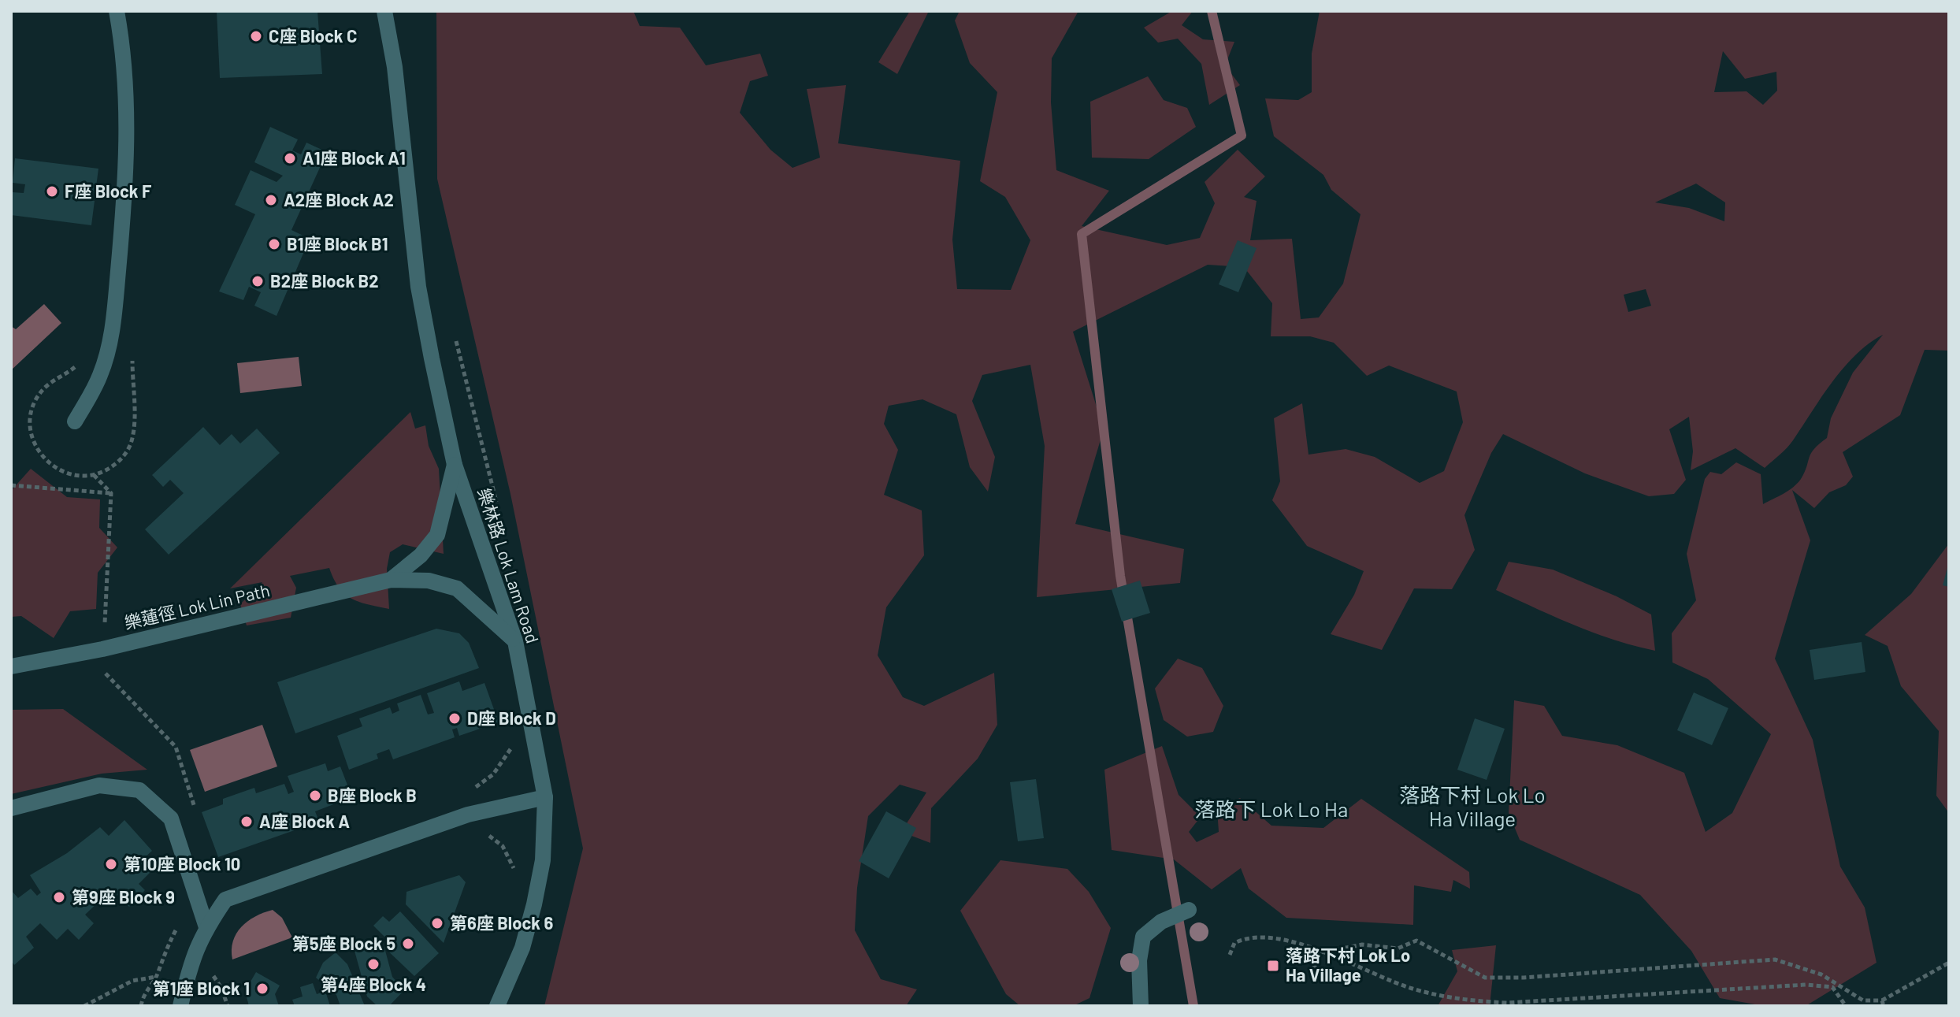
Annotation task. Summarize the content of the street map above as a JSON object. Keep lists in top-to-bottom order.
{
  "streets": {
    "street": ["樂林路 Lok Lam Road", "樂蓮徑 Lok Lin Path"]
  },
  "crossings": [
    ["樂林路 Lok Lam Road", "樂蓮徑 Lok Lin Path"]
  ],
  "districts": ["落路下村 Lok Lo Ha Village", "落路下 Lok Lo Ha"],
  "places": {
    "other": [
      "C座 Block C",
      "A1座 Block A1",
      "F座 Block F",
      "A2座 Block A2",
      "B1座 Block B1",
      "B2座 Block B2",
      "D座 Block D",
      "B座 Block B",
      "A座 Block A",
      "第10座 Block 10",
      "第9座 Block 9",
      "第6座 Block 6",
      "第5座 Block 5",
      "第4座 Block 4",
      "第1座 Block 1"
    ],
    "transit": ["落路下村 Lok Lo Ha Village"]
  }
}
